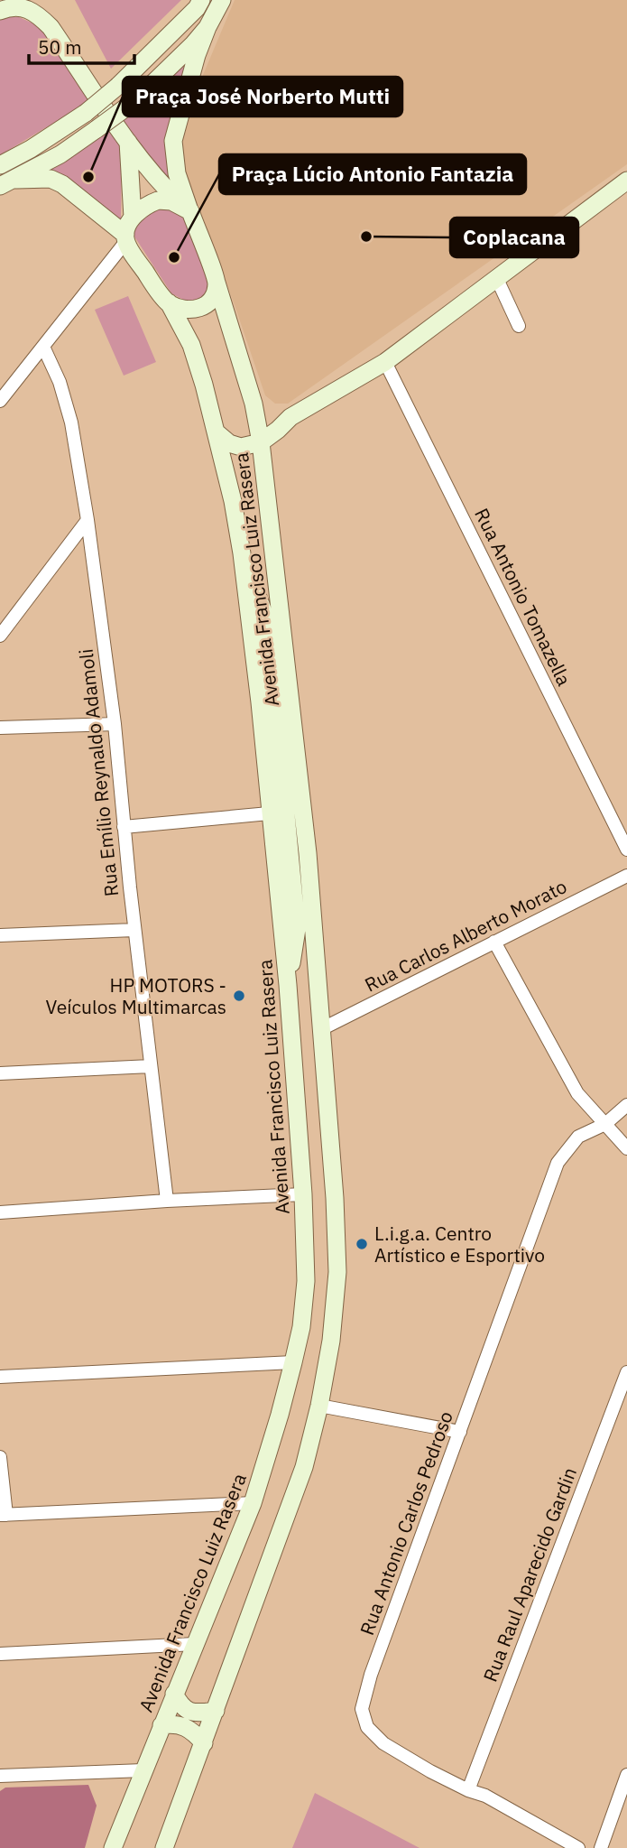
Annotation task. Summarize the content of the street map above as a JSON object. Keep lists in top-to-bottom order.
{
  "streets": {
    "street": [
      "Avenida Francisco Luiz Rasera",
      "Rua Antonio Tomazella",
      "Rua Emílio Reynaldo Adamoli",
      "Rua Carlos Alberto Morato",
      "Rua Antonio Carlos Pedroso",
      "Rua Raul Aparecido Gardin"
    ]
  },
  "crossings": [
    ["Avenida Francisco Luiz Rasera", "Rua Carlos Alberto Morato"],
    ["Rua Antonio Carlos Pedroso", "Rua Raul Aparecido Gardin"]
  ],
  "places": [
    "Praça José Norberto Mutti",
    "Coplacana",
    "Praça Lúcio Antonio Fantazia",
    "HP MOTORS - Veículos Multimarcas",
    "L.i.g.a. Centro Artístico e Esportivo"
  ],
  "scale_bar": "50 m"
}
